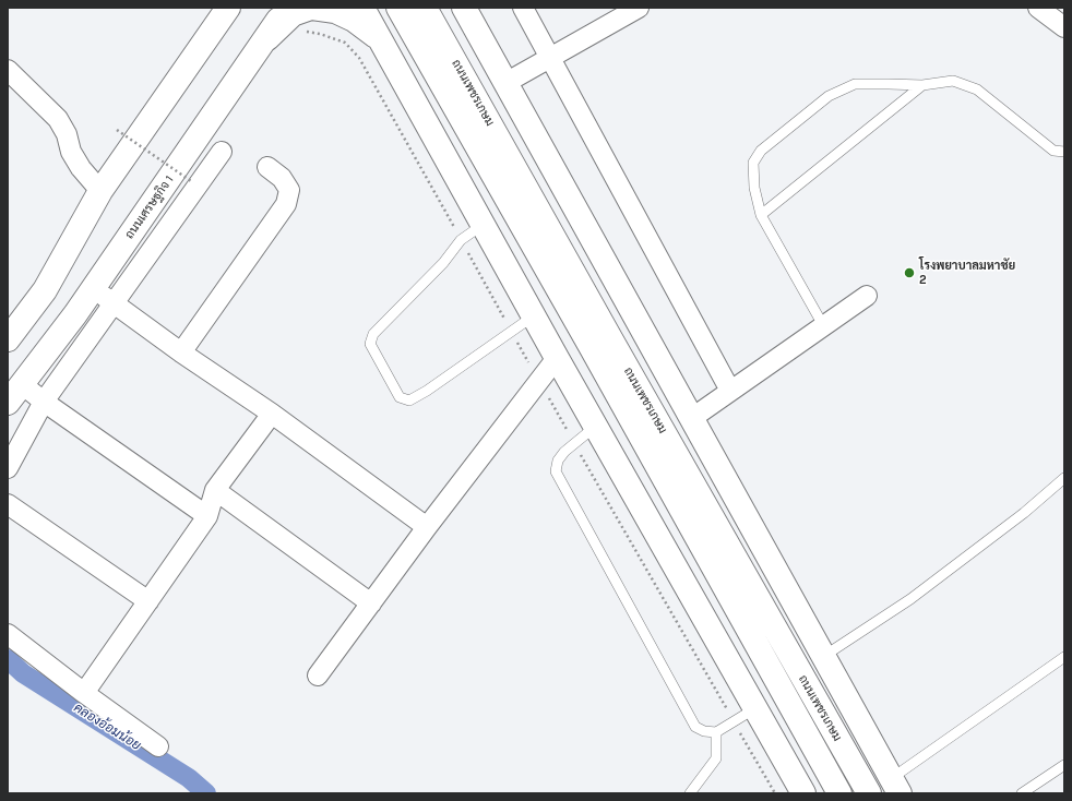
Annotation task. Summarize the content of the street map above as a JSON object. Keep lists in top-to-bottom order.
{
  "streets": {
    "main road": ["ถนนเพชรเกษม", "ถนนเศรษฐกิจ 1"]
  },
  "water": ["คลองอ้อมน้อย"],
  "places": ["โรงพยาบาลมหาชัย 2"]
}
